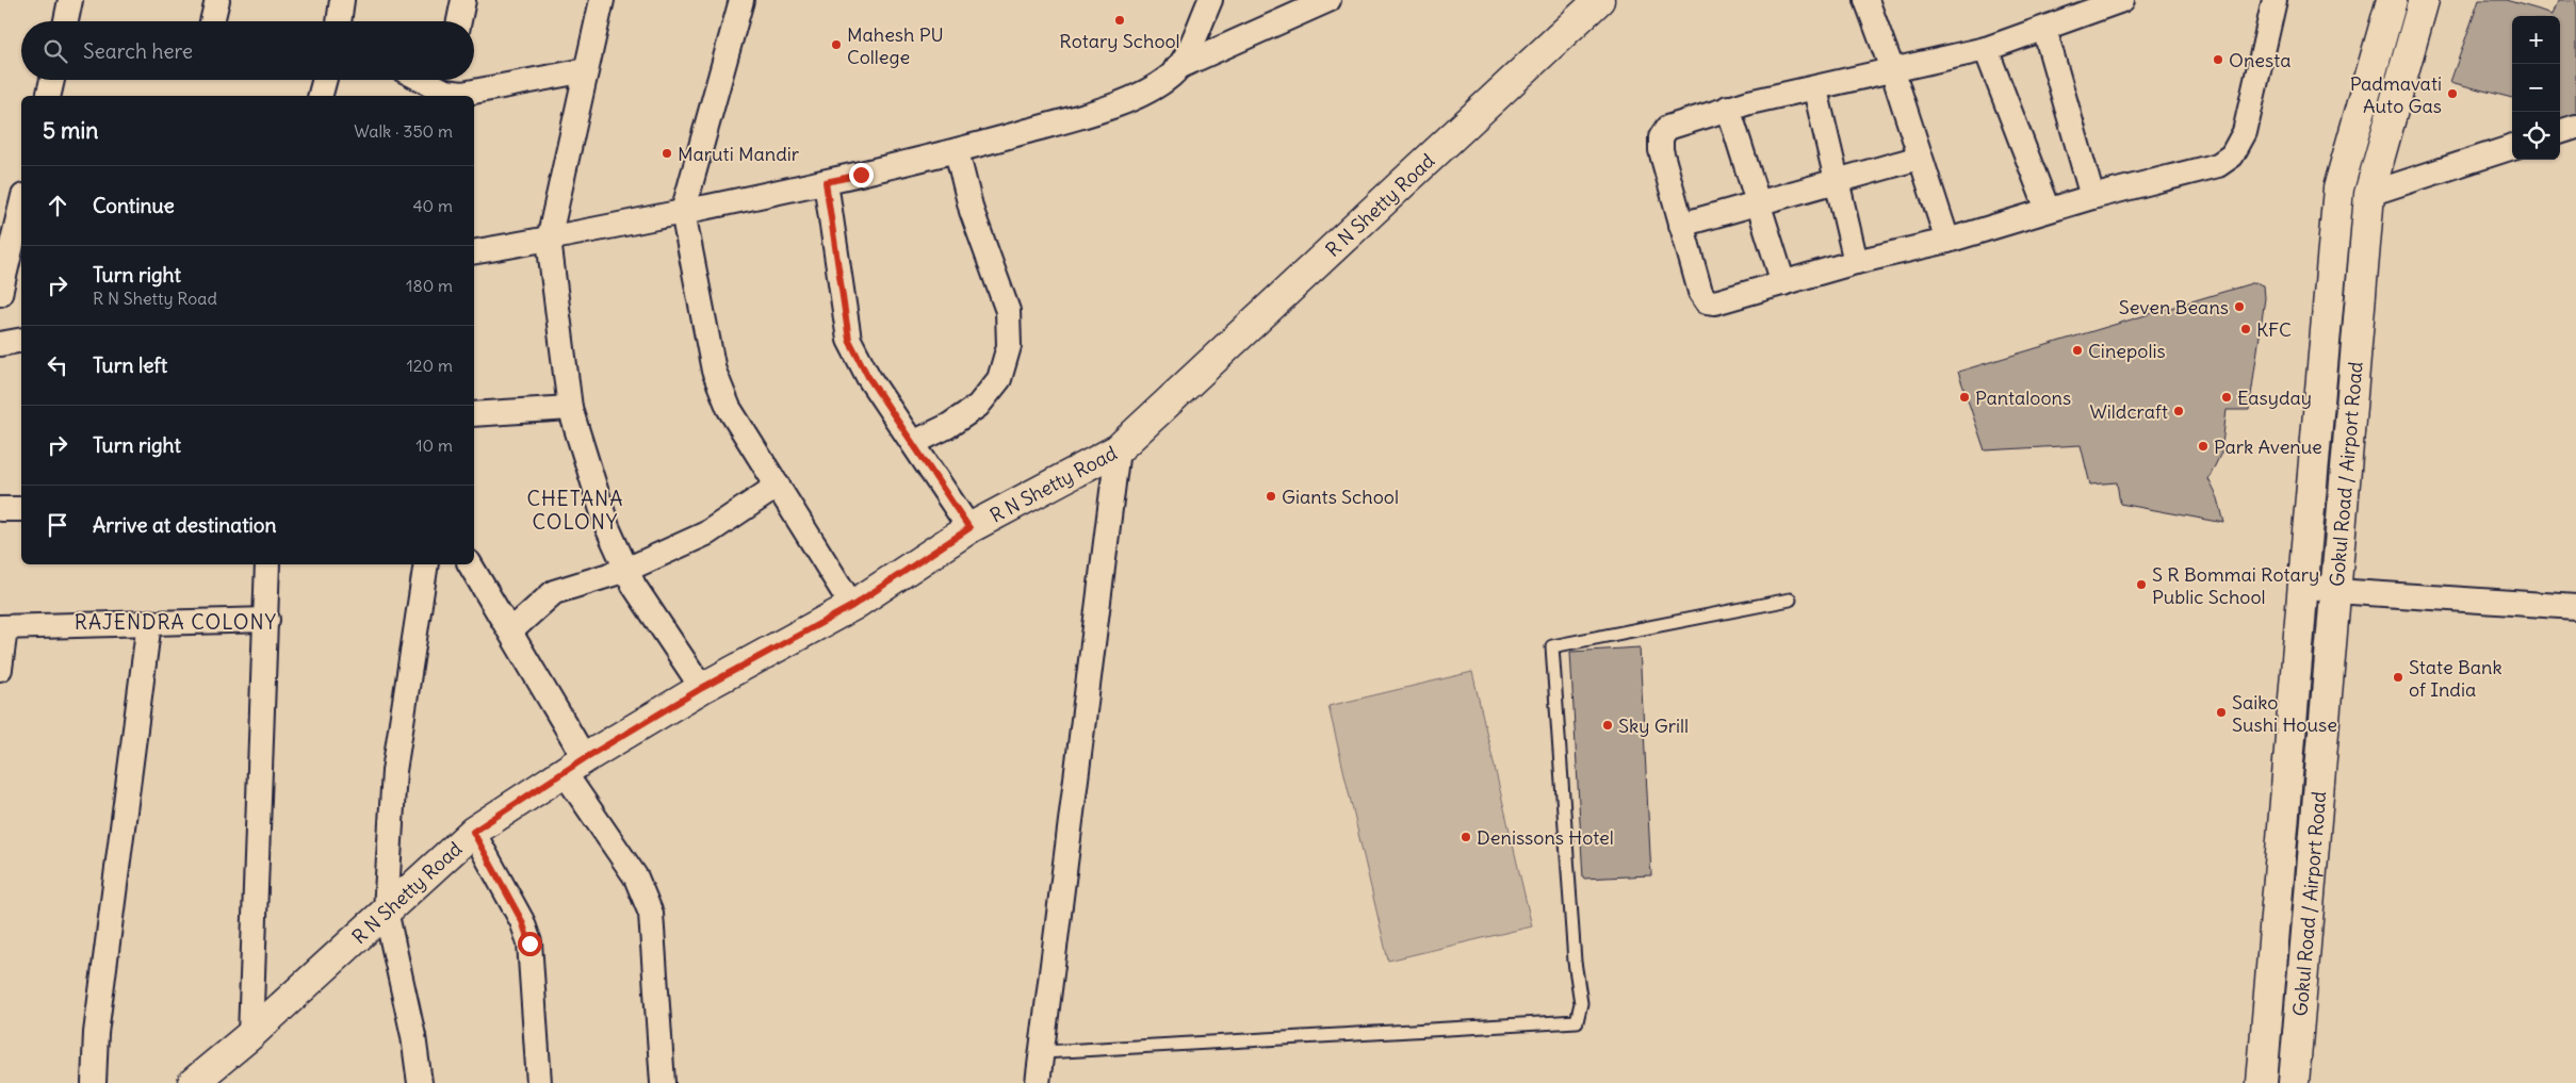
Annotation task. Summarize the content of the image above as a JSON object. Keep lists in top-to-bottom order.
{
  "streets": {
    "main road": ["R N Shetty Road", "Gokul Road / Airport Road"]
  },
  "districts": ["CHETANA COLONY", "RAJENDRA COLONY"],
  "places": [
    "Rotary School",
    "Mahesh PU College",
    "Onesta",
    "Padmavati Auto Gas",
    "Maruti Mandir",
    "Seven Beans",
    "KFC",
    "Cinepolis",
    "Pantaloons",
    "Easyday",
    "Wildcraft",
    "Park Avenue",
    "Giants School",
    "S R Bommai Rotary Public School",
    "State Bank of India",
    "Saiko Sushi House",
    "Sky Grill",
    "Denissons Hotel"
  ],
  "page": {
    "map_buttons": ["+", "−"],
    "search": "Search here",
    "heading": ["5 min", "Walk · 350 m"],
    "list": [
      ["Continue", "40 m"],
      ["Turn right", "R N Shetty Road", "180 m"],
      ["Turn left", "120 m"],
      ["Turn right", "10 m"],
      "Arrive at destination"
    ]
  }
}
